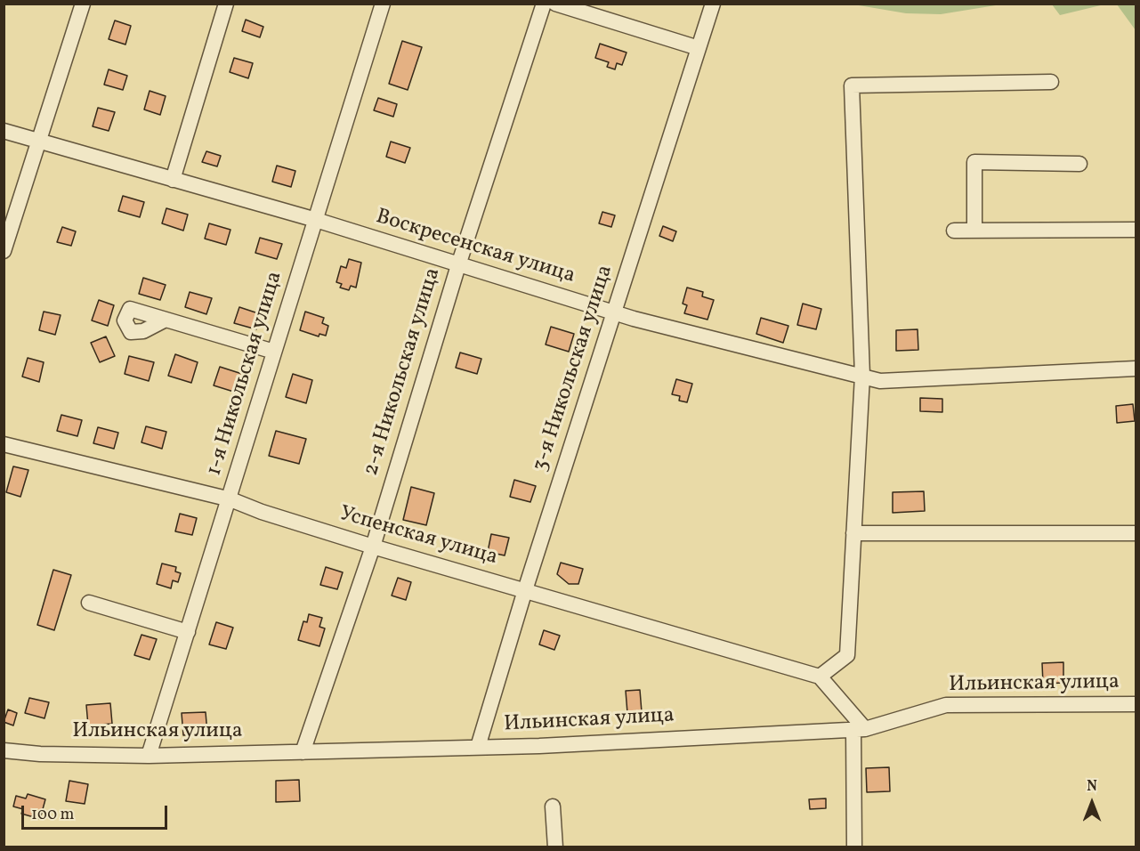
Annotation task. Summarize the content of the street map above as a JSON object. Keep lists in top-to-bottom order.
{
  "streets": {
    "street": [
      "Воскресенская улица",
      "3-я Никольская улица",
      "2-я Никольская улица",
      "1-я Никольская улица",
      "Успенская улица",
      "Ильинская улица"
    ]
  },
  "crossings": [
    ["Воскресенская улица", "3-я Никольская улица"],
    ["Воскресенская улица", "2-я Никольская улица"],
    ["Воскресенская улица", "1-я Никольская улица"],
    ["3-я Никольская улица", "Успенская улица"],
    ["3-я Никольская улица", "Ильинская улица"],
    ["2-я Никольская улица", "Успенская улица"],
    ["2-я Никольская улица", "Ильинская улица"],
    ["1-я Никольская улица", "Успенская улица"],
    ["1-я Никольская улица", "Ильинская улица"]
  ],
  "scale_bar": "100 m",
  "north": "top"
}
